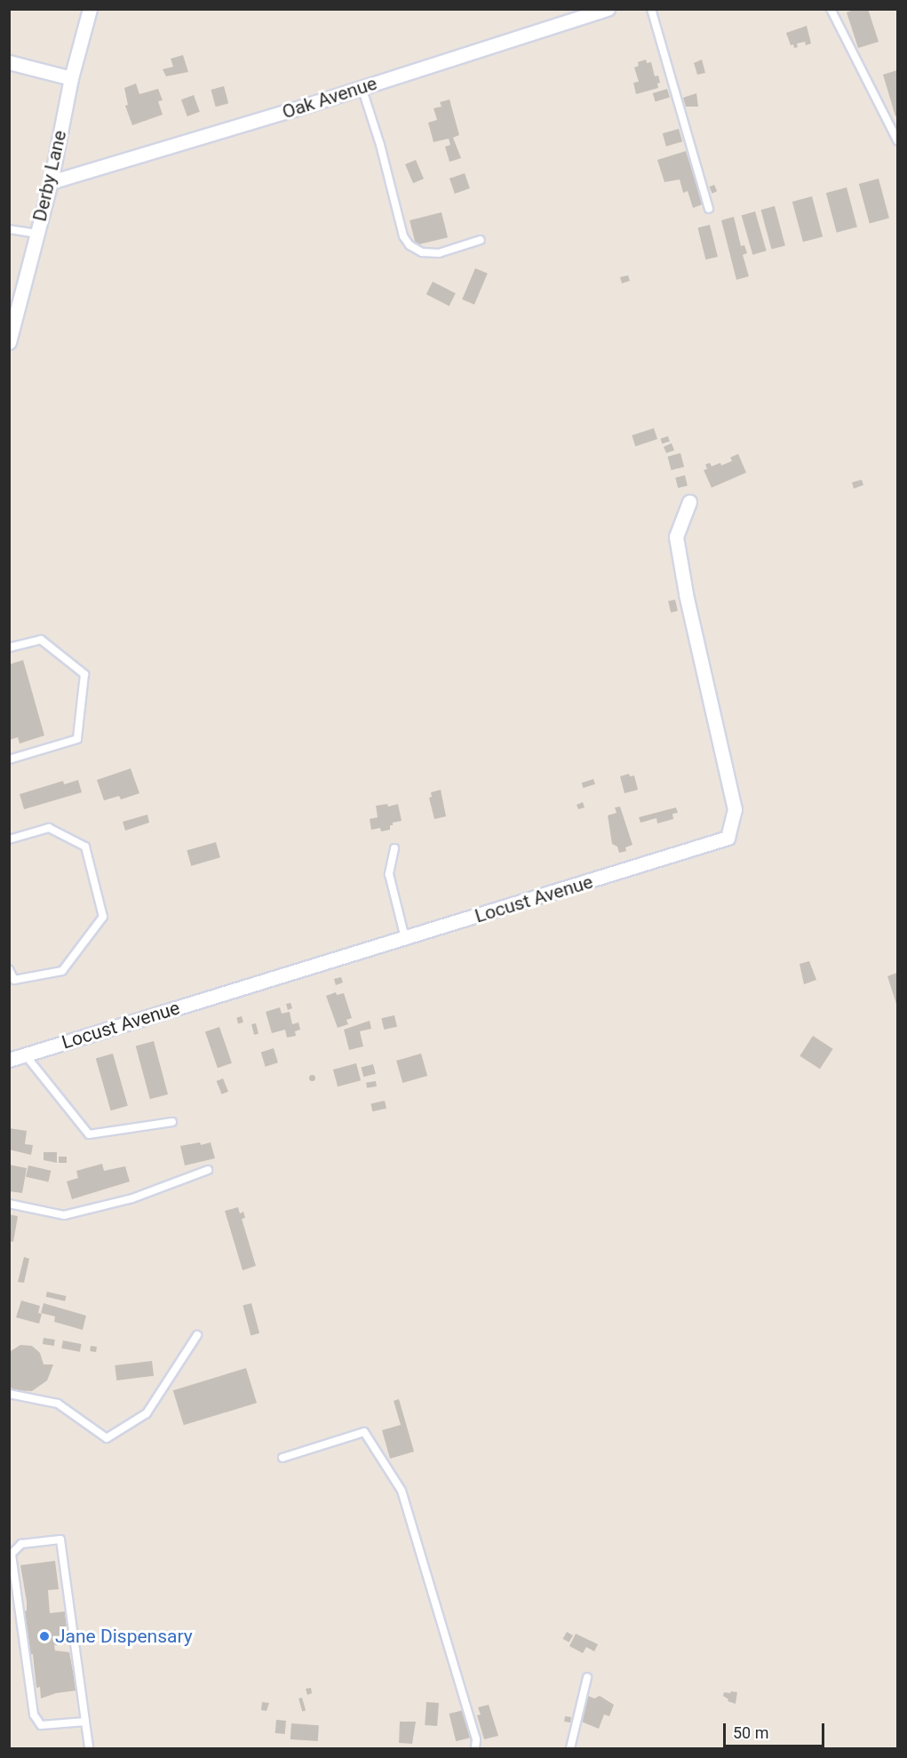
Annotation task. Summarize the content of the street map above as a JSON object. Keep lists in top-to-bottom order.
{
  "streets": {
    "street": ["Oak Avenue", "Derby Lane", "Locust Avenue"]
  },
  "crossings": [
    ["Oak Avenue", "Derby Lane"]
  ],
  "places": ["Jane Dispensary"],
  "scale_bar": "50 m"
}
